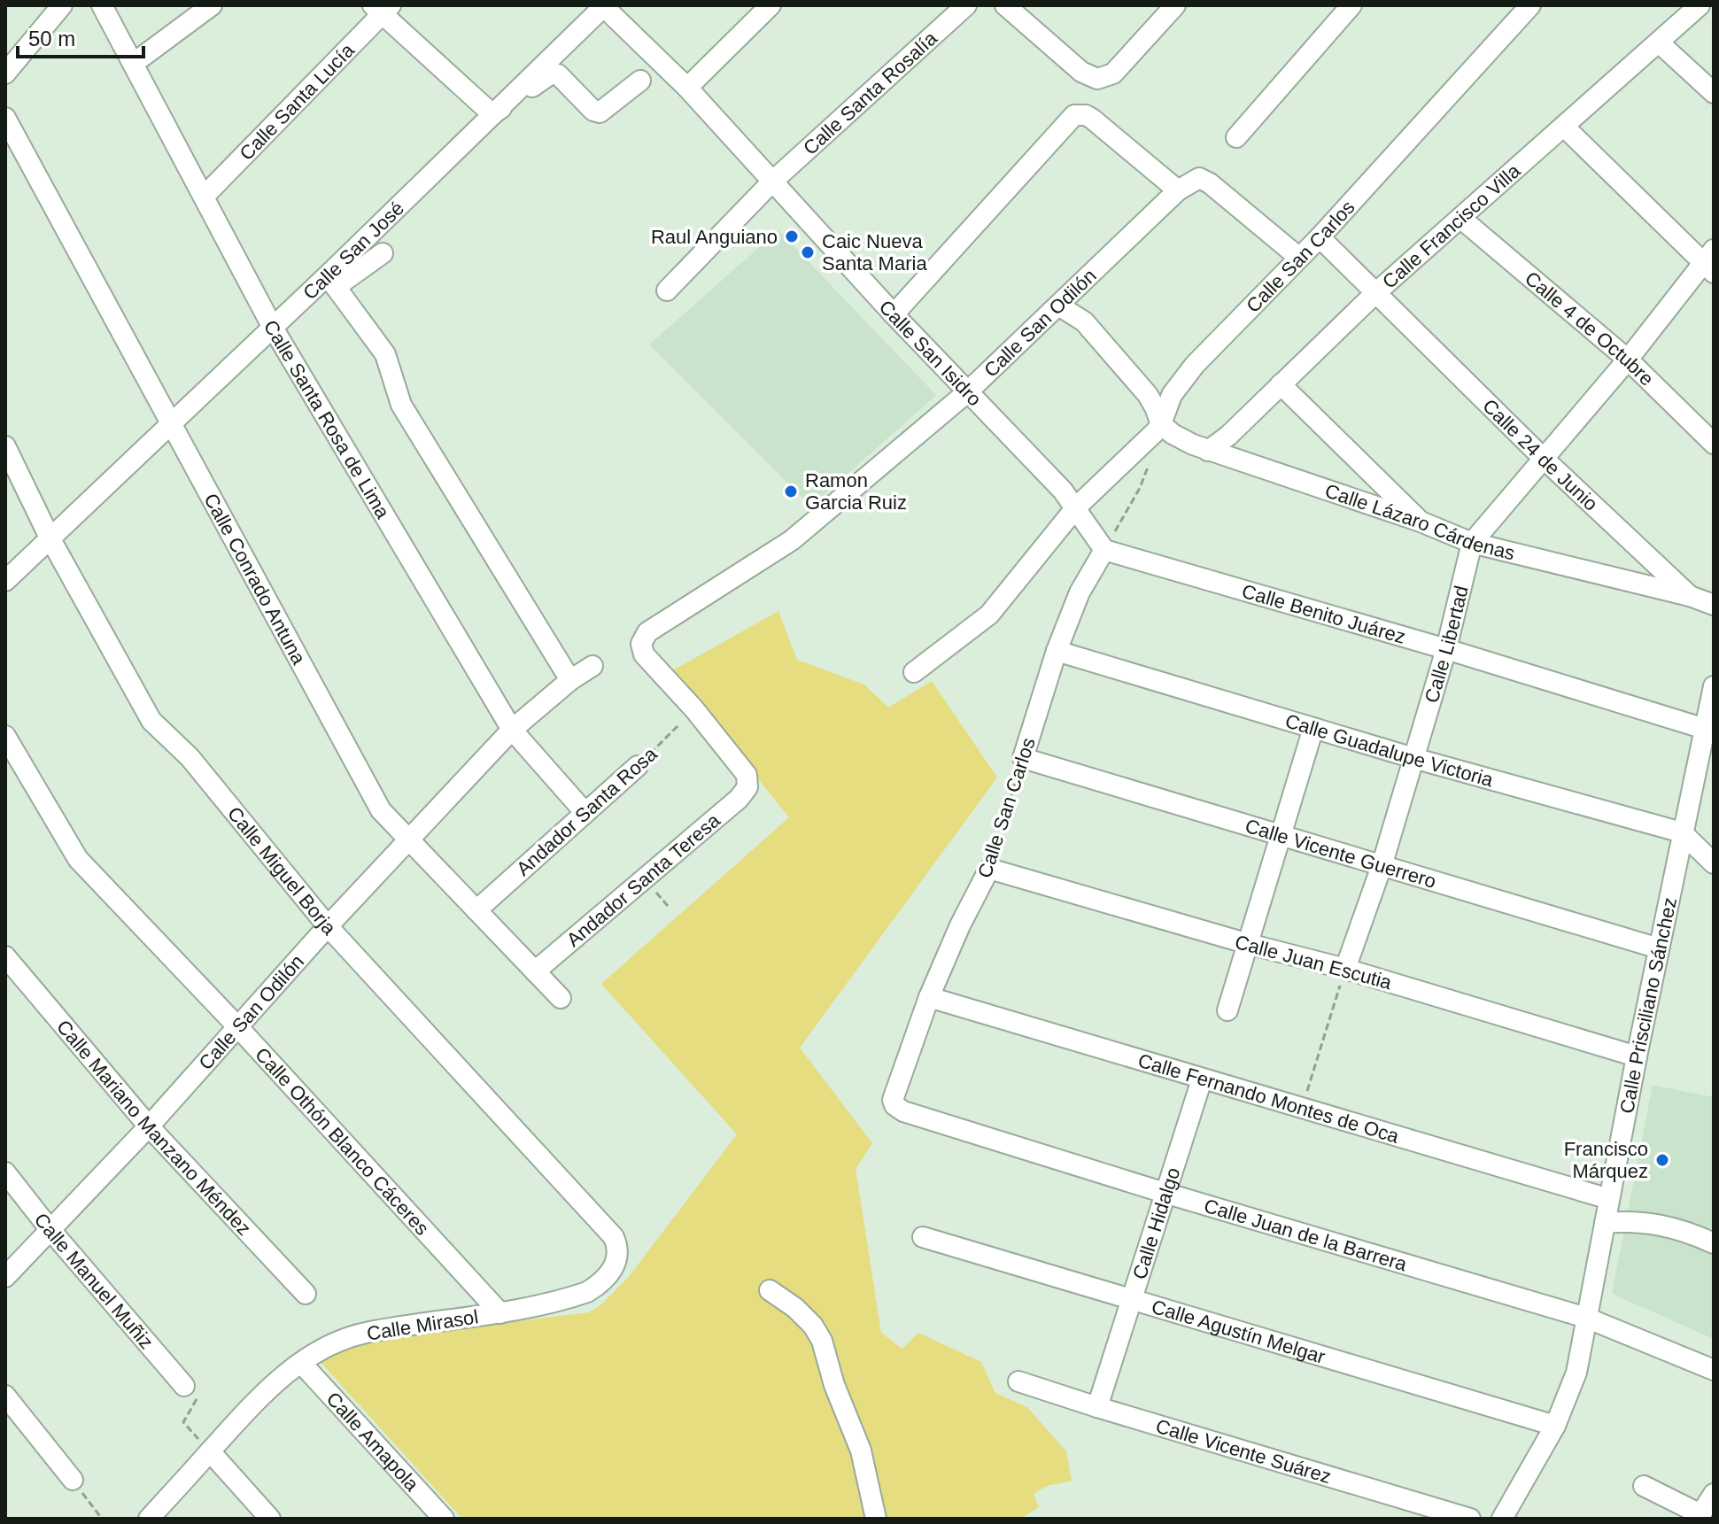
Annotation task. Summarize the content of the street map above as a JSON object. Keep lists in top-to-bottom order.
{
  "streets": {
    "street": [
      "Calle Santa Rosalía",
      "Calle Santa Lucía",
      "Calle Francisco Villa",
      "Calle San José",
      "Calle San Carlos",
      "Calle San Odilón",
      "Calle 4 de Octubre",
      "Calle San Isidro",
      "Calle Santa Rosa de Lima",
      "Calle 24 de Junio",
      "Calle Lázaro Cárdenas",
      "Calle Conrado Antuna",
      "Calle Benito Juárez",
      "Calle Libertad",
      "Calle Guadalupe Victoria",
      "Andador Santa Rosa",
      "Calle Vicente Guerrero",
      "Calle Miguel Borja",
      "Andador Santa Teresa",
      "Calle Juan Escutia",
      "Calle Prisciliano Sánchez",
      "Calle Fernando Montes de Oca",
      "Calle Mariano Manzano Méndez",
      "Calle Othón Blanco Cáceres",
      "Calle Hidalgo",
      "Calle Juan de la Barrera",
      "Calle Manuel Muñiz",
      "Calle Mirasol",
      "Calle Agustín Melgar",
      "Calle Amapola",
      "Calle Vicente Suárez"
    ]
  },
  "crossings": [
    ["Calle Santa Rosalía", "Calle San Isidro"],
    ["Calle Santa Lucía", "Calle Santa Rosa de Lima"],
    ["Calle Francisco Villa", "Calle 4 de Octubre"],
    ["Calle Francisco Villa", "Calle 24 de Junio"],
    ["Calle Francisco Villa", "Calle Lázaro Cárdenas"],
    ["Calle San José", "Calle San Isidro"],
    ["Calle San José", "Calle Santa Rosa de Lima"],
    ["Calle San José", "Calle Conrado Antuna"],
    ["Calle San José", "Calle Miguel Borja"],
    ["Calle San Carlos", "Calle San Odilón"],
    ["Calle San Carlos", "Calle San Isidro"],
    ["Calle San Carlos", "Calle 24 de Junio"],
    ["Calle San Carlos", "Calle Lázaro Cárdenas"],
    ["Calle San Carlos", "Calle Benito Juárez"],
    ["Calle San Carlos", "Calle Guadalupe Victoria"],
    ["Calle San Carlos", "Calle Vicente Guerrero"],
    ["Calle San Carlos", "Calle Juan Escutia"],
    ["Calle San Carlos", "Calle Fernando Montes de Oca"],
    ["Calle San Carlos", "Calle Juan de la Barrera"],
    ["Calle San Odilón", "Calle San Isidro"],
    ["Calle San Odilón", "Calle Santa Rosa de Lima"],
    ["Calle San Odilón", "Calle Conrado Antuna"],
    ["Calle San Odilón", "Andador Santa Rosa"],
    ["Calle San Odilón", "Calle Miguel Borja"],
    ["Calle San Odilón", "Andador Santa Teresa"],
    ["Calle San Odilón", "Calle Mariano Manzano Méndez"],
    ["Calle San Odilón", "Calle Othón Blanco Cáceres"],
    ["Calle San Odilón", "Calle Manuel Muñiz"],
    ["Calle 4 de Octubre", "Calle Libertad"],
    ["Calle San Isidro", "Calle Benito Juárez"],
    ["Calle Santa Rosa de Lima", "Andador Santa Rosa"],
    ["Calle 24 de Junio", "Calle Lázaro Cárdenas"],
    ["Calle 24 de Junio", "Calle Libertad"],
    ["Calle Lázaro Cárdenas", "Calle Libertad"],
    ["Calle Conrado Antuna", "Andador Santa Rosa"],
    ["Calle Conrado Antuna", "Andador Santa Teresa"],
    ["Calle Benito Juárez", "Calle Libertad"],
    ["Calle Benito Juárez", "Calle Prisciliano Sánchez"],
    ["Calle Libertad", "Calle Guadalupe Victoria"],
    ["Calle Libertad", "Calle Vicente Guerrero"],
    ["Calle Libertad", "Calle Juan Escutia"],
    ["Calle Guadalupe Victoria", "Calle Prisciliano Sánchez"],
    ["Andador Santa Rosa", "Andador Santa Teresa"],
    ["Calle Vicente Guerrero", "Calle Prisciliano Sánchez"],
    ["Calle Miguel Borja", "Calle Mirasol"],
    ["Calle Juan Escutia", "Calle Prisciliano Sánchez"],
    ["Calle Prisciliano Sánchez", "Calle Fernando Montes de Oca"],
    ["Calle Prisciliano Sánchez", "Calle Juan de la Barrera"],
    ["Calle Prisciliano Sánchez", "Calle Agustín Melgar"],
    ["Calle Fernando Montes de Oca", "Calle Hidalgo"],
    ["Calle Othón Blanco Cáceres", "Calle Mirasol"],
    ["Calle Hidalgo", "Calle Juan de la Barrera"],
    ["Calle Hidalgo", "Calle Agustín Melgar"],
    ["Calle Hidalgo", "Calle Vicente Suárez"],
    ["Calle Mirasol", "Calle Amapola"]
  ],
  "places": [
    "Raul Anguiano",
    "Caic Nueva Santa Maria",
    "Ramon Garcia Ruiz",
    "Francisco Márquez"
  ],
  "scale_bar": "50 m"
}
